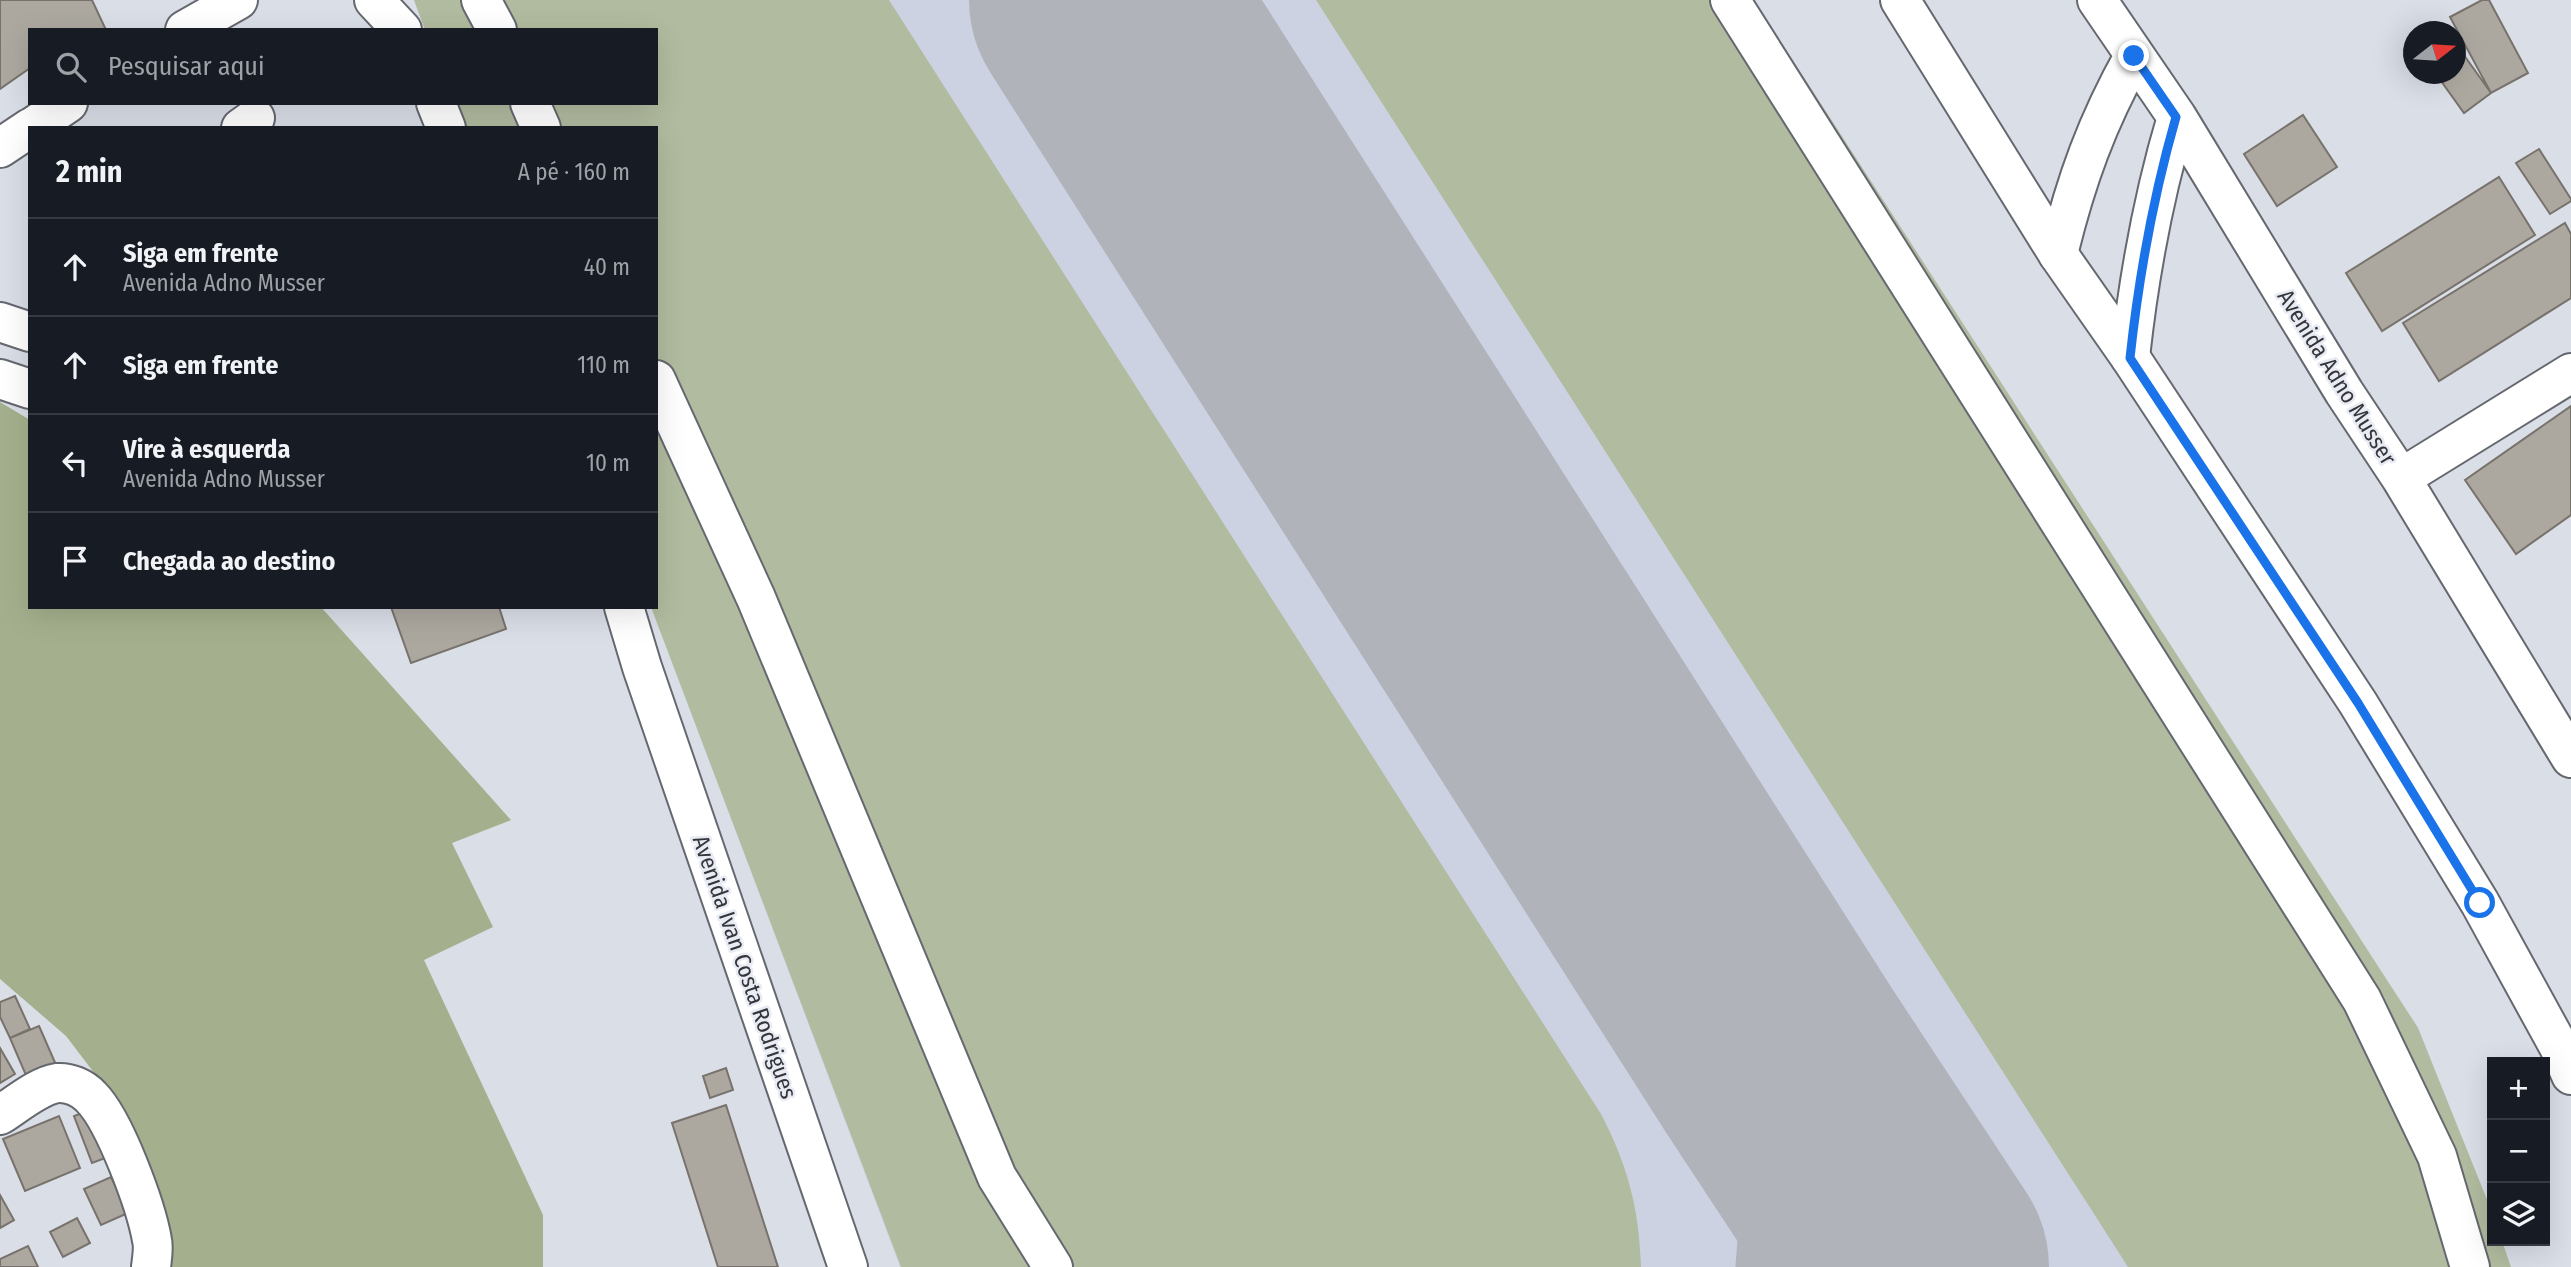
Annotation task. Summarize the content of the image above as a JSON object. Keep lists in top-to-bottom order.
{
  "streets": {
    "main road": ["Avenida Adno Musser", "Avenida Ivan Costa Rodrigues"]
  },
  "north": "right",
  "page": {
    "search": "Pesquisar aqui",
    "heading": ["2 min", "A pé · 160 m"],
    "list": [
      ["Siga em frente", "Avenida Adno Musser", "40 m"],
      ["Siga em frente", "110 m"],
      ["Vire à esquerda", "Avenida Adno Musser", "10 m"],
      "Chegada ao destino"
    ],
    "map_buttons": ["+", "−"]
  }
}
